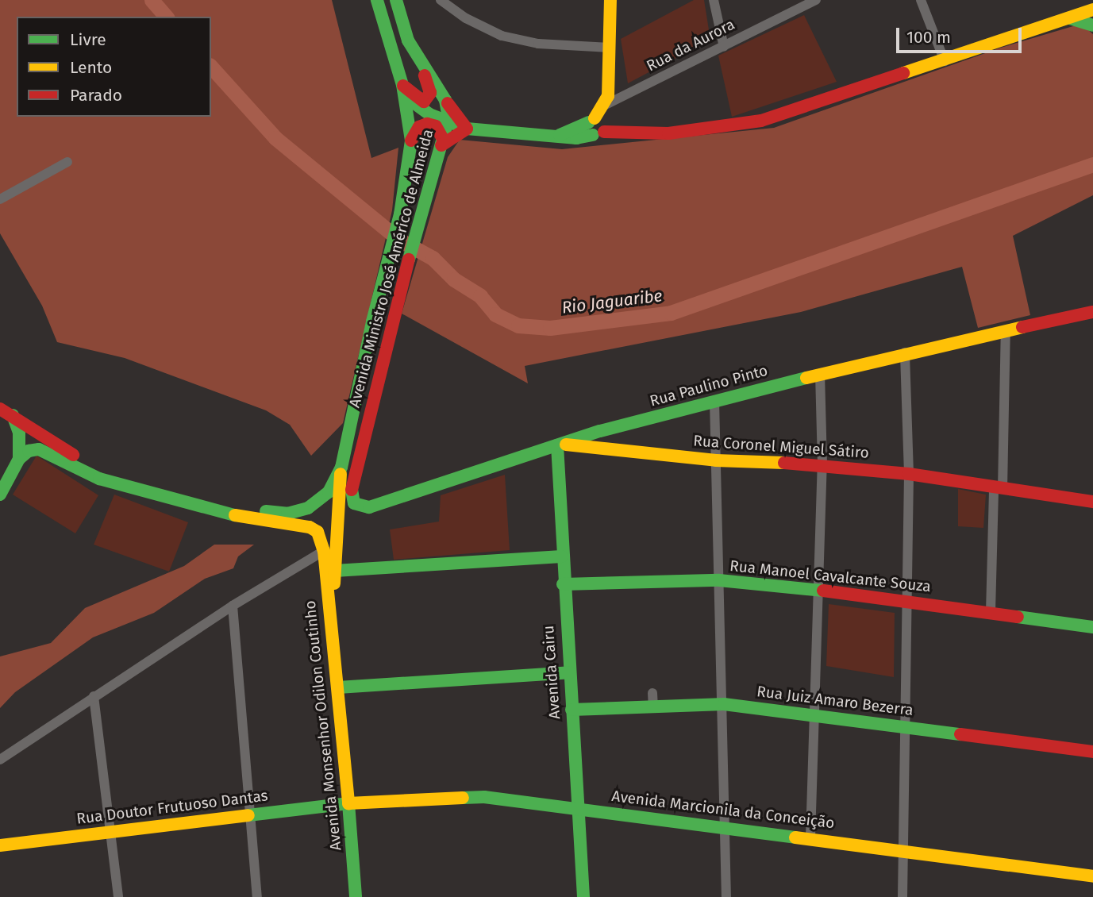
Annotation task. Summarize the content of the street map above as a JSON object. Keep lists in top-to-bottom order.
{
  "streets": {
    "main road": [
      "Avenida Ministro José Américo de Almeida",
      "Rua Paulino Pinto",
      "Rua Coronel Miguel Sátiro",
      "Rua Manoel Cavalcante Souza",
      "Avenida Cairu",
      "Rua Juiz Amaro Bezerra",
      "Avenida Monsenhor Odilon Coutinho",
      "Rua Doutor Frutuoso Dantas",
      "Avenida Marcionila da Conceição"
    ],
    "street": ["Rua da Aurora"]
  },
  "crossings": [
    ["Avenida Ministro José Américo de Almeida", "Rua Paulino Pinto"],
    ["Rua Paulino Pinto", "Rua Coronel Miguel Sátiro"],
    ["Rua Paulino Pinto", "Avenida Cairu"],
    ["Rua Coronel Miguel Sátiro", "Avenida Cairu"],
    ["Rua Manoel Cavalcante Souza", "Avenida Cairu"],
    ["Avenida Cairu", "Rua Juiz Amaro Bezerra"],
    ["Avenida Cairu", "Avenida Marcionila da Conceição"],
    ["Avenida Monsenhor Odilon Coutinho", "Rua Doutor Frutuoso Dantas"],
    ["Avenida Monsenhor Odilon Coutinho", "Avenida Marcionila da Conceição"],
    ["Rua Doutor Frutuoso Dantas", "Avenida Marcionila da Conceição"]
  ],
  "water": ["Rio Jaguaribe"],
  "legend": ["Livre", "Lento", "Parado"],
  "scale_bar": "100 m"
}
